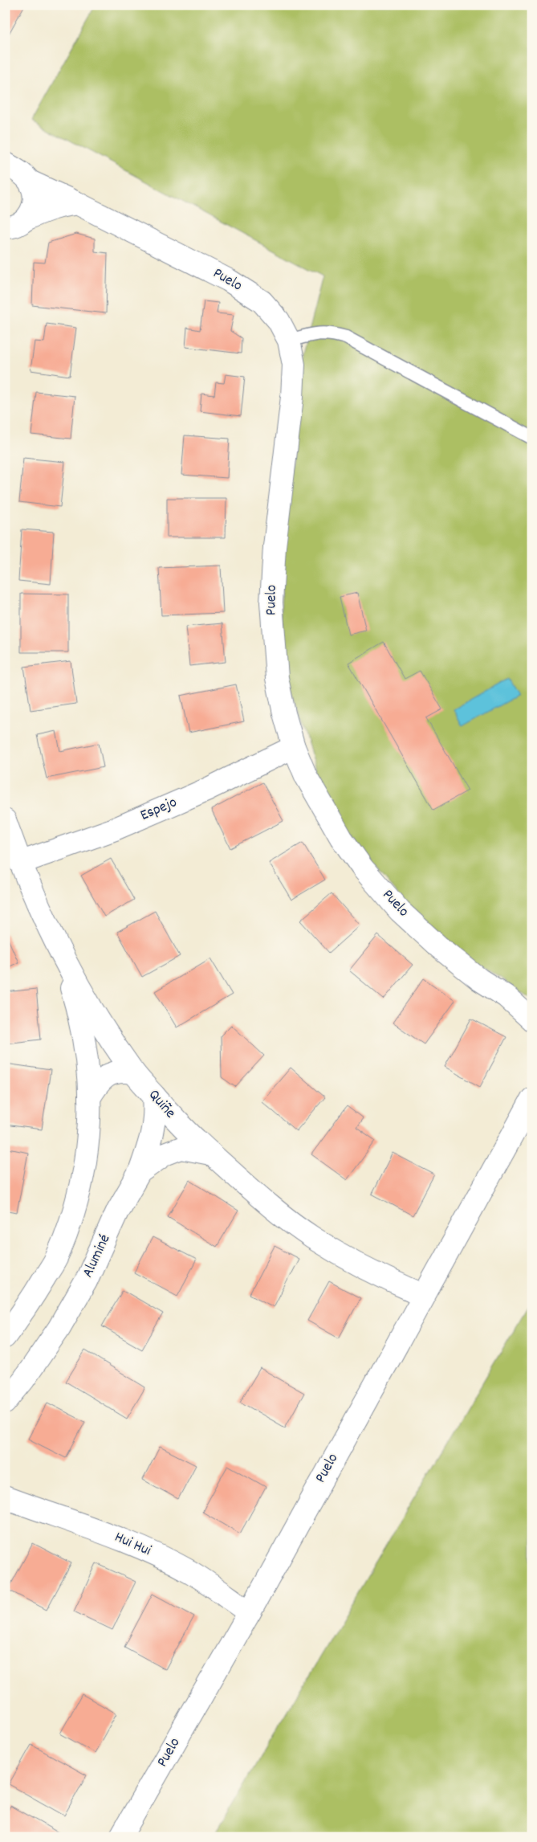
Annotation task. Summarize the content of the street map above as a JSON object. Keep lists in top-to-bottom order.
{
  "streets": {
    "street": [
      "Puelo",
      "Espejo",
      "Quiñe",
      "Aluminé",
      "Hui Hui"
    ]
  },
  "crossings": [
    ["Puelo", "Espejo"],
    ["Puelo", "Quiñe"],
    ["Puelo", "Hui Hui"],
    ["Espejo", "Quiñe"],
    ["Quiñe", "Aluminé"]
  ]
}
